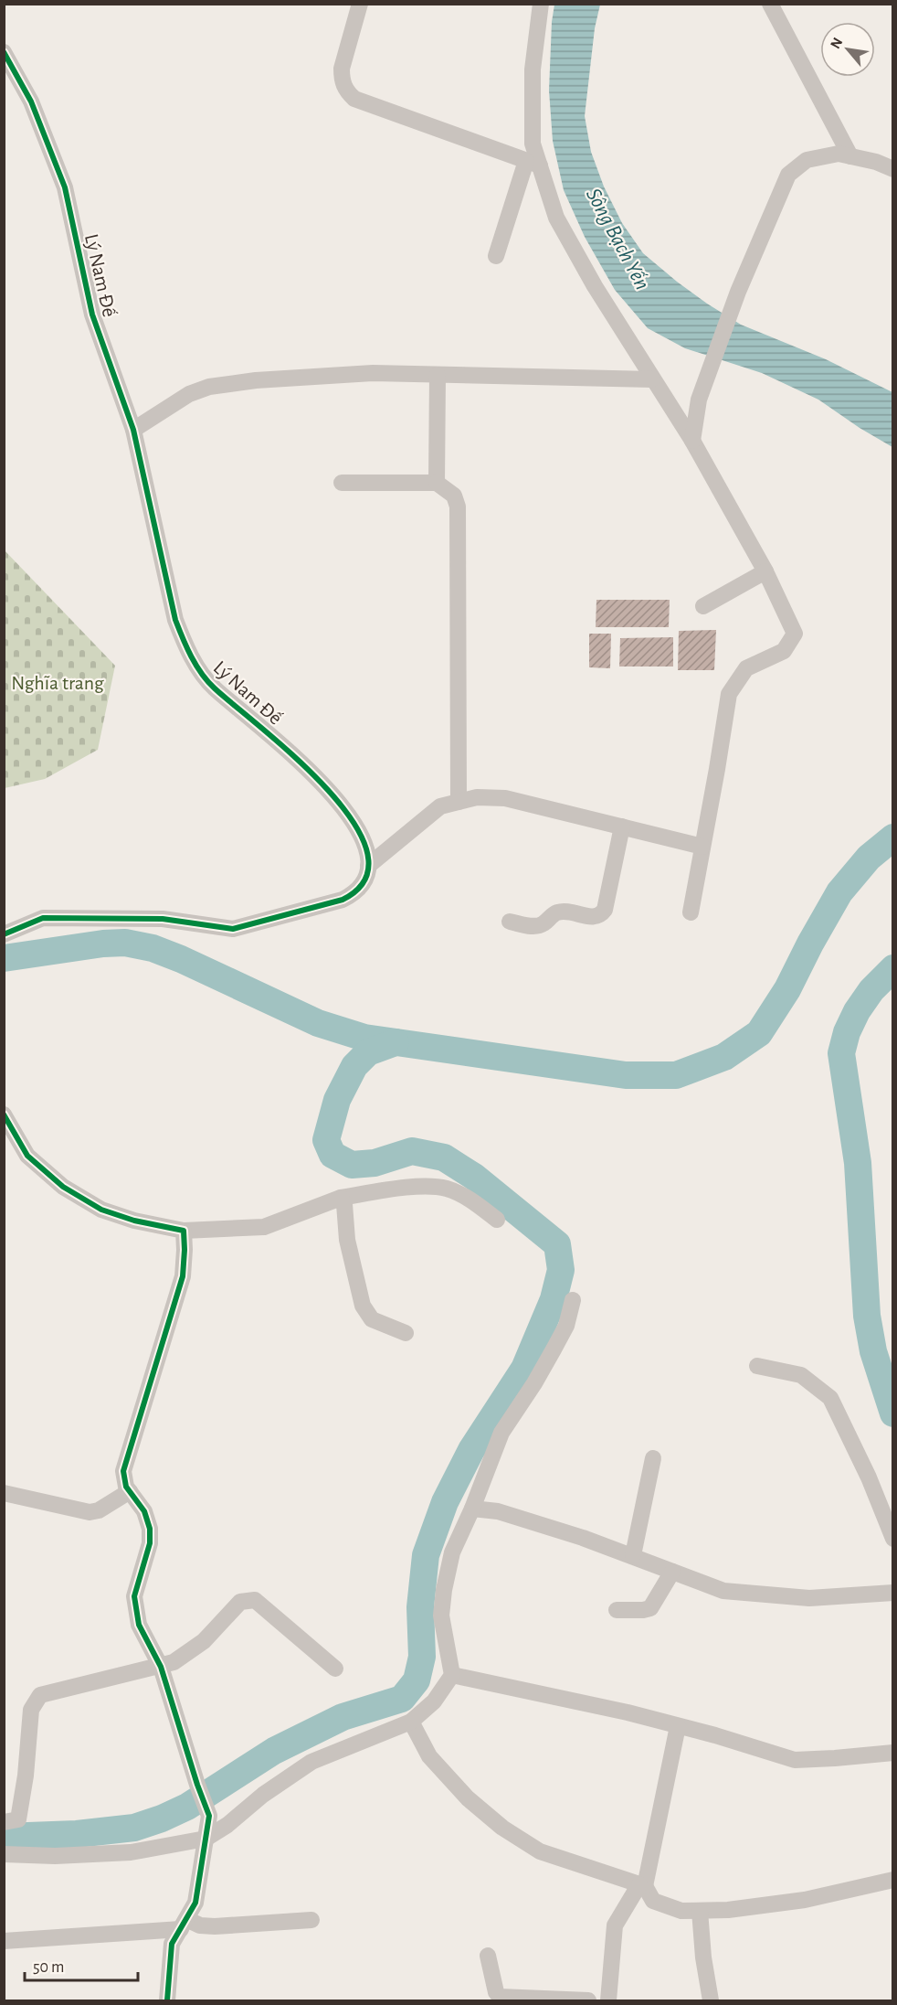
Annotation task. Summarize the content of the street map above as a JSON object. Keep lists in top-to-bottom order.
{
  "streets": {
    "street": ["Lý Nam Đế"]
  },
  "water": ["Sông Bạch Yến"],
  "parks": ["Nghĩa trang"],
  "scale_bar": "50 m",
  "north": "top left"
}
